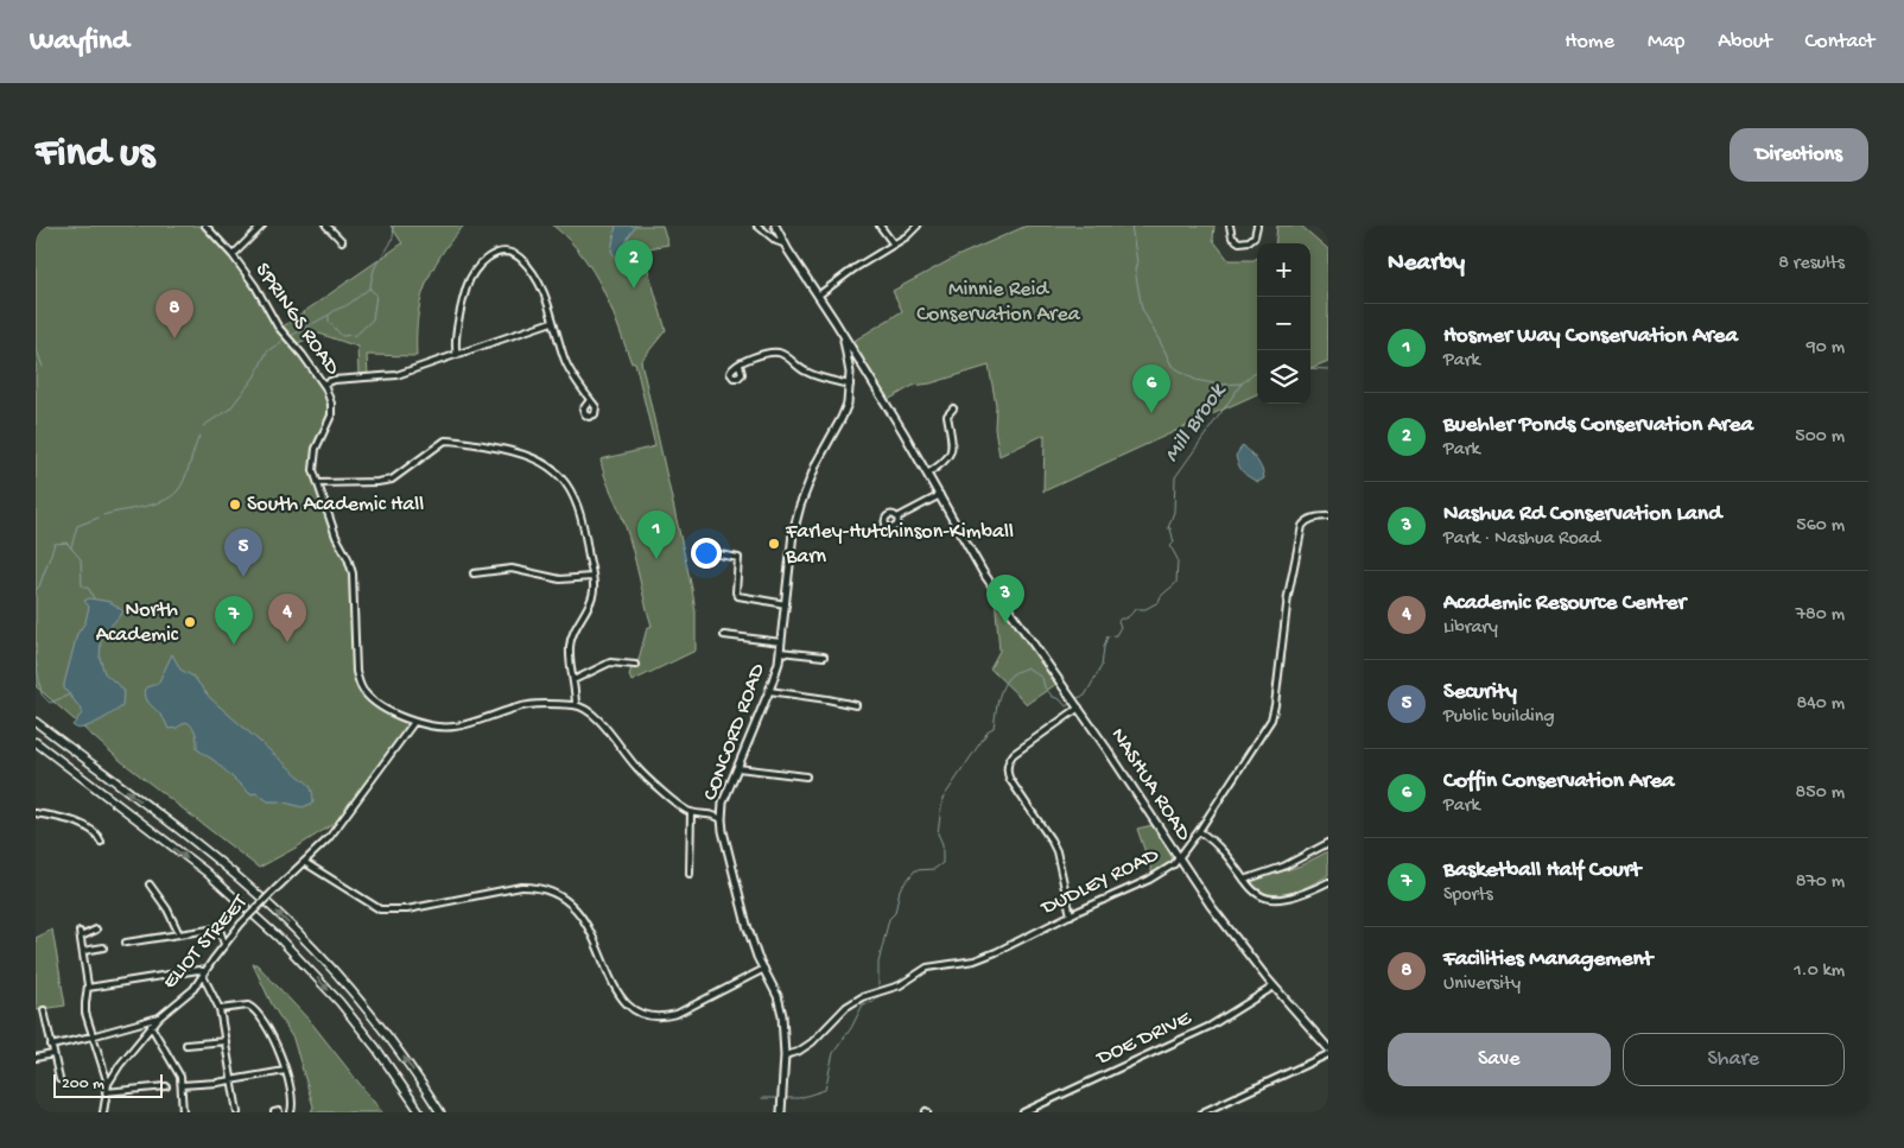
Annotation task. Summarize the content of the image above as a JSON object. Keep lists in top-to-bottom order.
{
  "streets": {
    "main road": ["CONCORD ROAD", "NASHUA ROAD"],
    "street": [
      "SPRINGS ROAD",
      "DUDLEY ROAD",
      "ELIOT STREET",
      "DOE DRIVE"
    ]
  },
  "crossings": [
    ["SPRINGS ROAD", "ELIOT STREET"],
    ["CONCORD ROAD", "NASHUA ROAD"],
    ["CONCORD ROAD", "DUDLEY ROAD"],
    ["NASHUA ROAD", "DUDLEY ROAD"],
    ["NASHUA ROAD", "DOE DRIVE"]
  ],
  "water": ["Mill Brook"],
  "parks": ["Minnie Reid Conservation Area"],
  "places": ["South Academic Hall", "Farley-Hutchinson-Kimball Barn", "North Academic"],
  "scale_bar": "200 m",
  "page": {
    "header": "Wayfind",
    "nav": [
      "Home",
      "Map",
      "About",
      "Contact"
    ],
    "buttons": [
      "Directions",
      ["Save", "Share"]
    ],
    "title": "Find us",
    "heading": ["Nearby", "8 results"],
    "pins": [
      "2",
      "8",
      "6",
      "1",
      "5",
      "3",
      "4",
      "7"
    ],
    "map_buttons": ["+", "−"],
    "list": [
      {
        "mark": "1",
        "name": "Hosmer Way Conservation Area",
        "note": "Park",
        "value": "90 m"
      },
      {
        "mark": "2",
        "name": "Buehler Ponds Conservation Area",
        "note": "Park",
        "value": "500 m"
      },
      {
        "mark": "3",
        "name": "Nashua Rd Conservation Land",
        "note": "Park · Nashua Road",
        "value": "560 m"
      },
      {
        "mark": "4",
        "name": "Academic Resource Center",
        "note": "Library",
        "value": "780 m"
      },
      {
        "mark": "5",
        "name": "Security",
        "note": "Public building",
        "value": "840 m"
      },
      {
        "mark": "6",
        "name": "Coffin Conservation Area",
        "note": "Park",
        "value": "850 m"
      },
      {
        "mark": "7",
        "name": "Basketball Half Court",
        "note": "Sports",
        "value": "870 m"
      },
      {
        "mark": "8",
        "name": "Facilities Management",
        "note": "University",
        "value": "1.0 km"
      }
    ],
    "scale": "200 m"
  }
}
